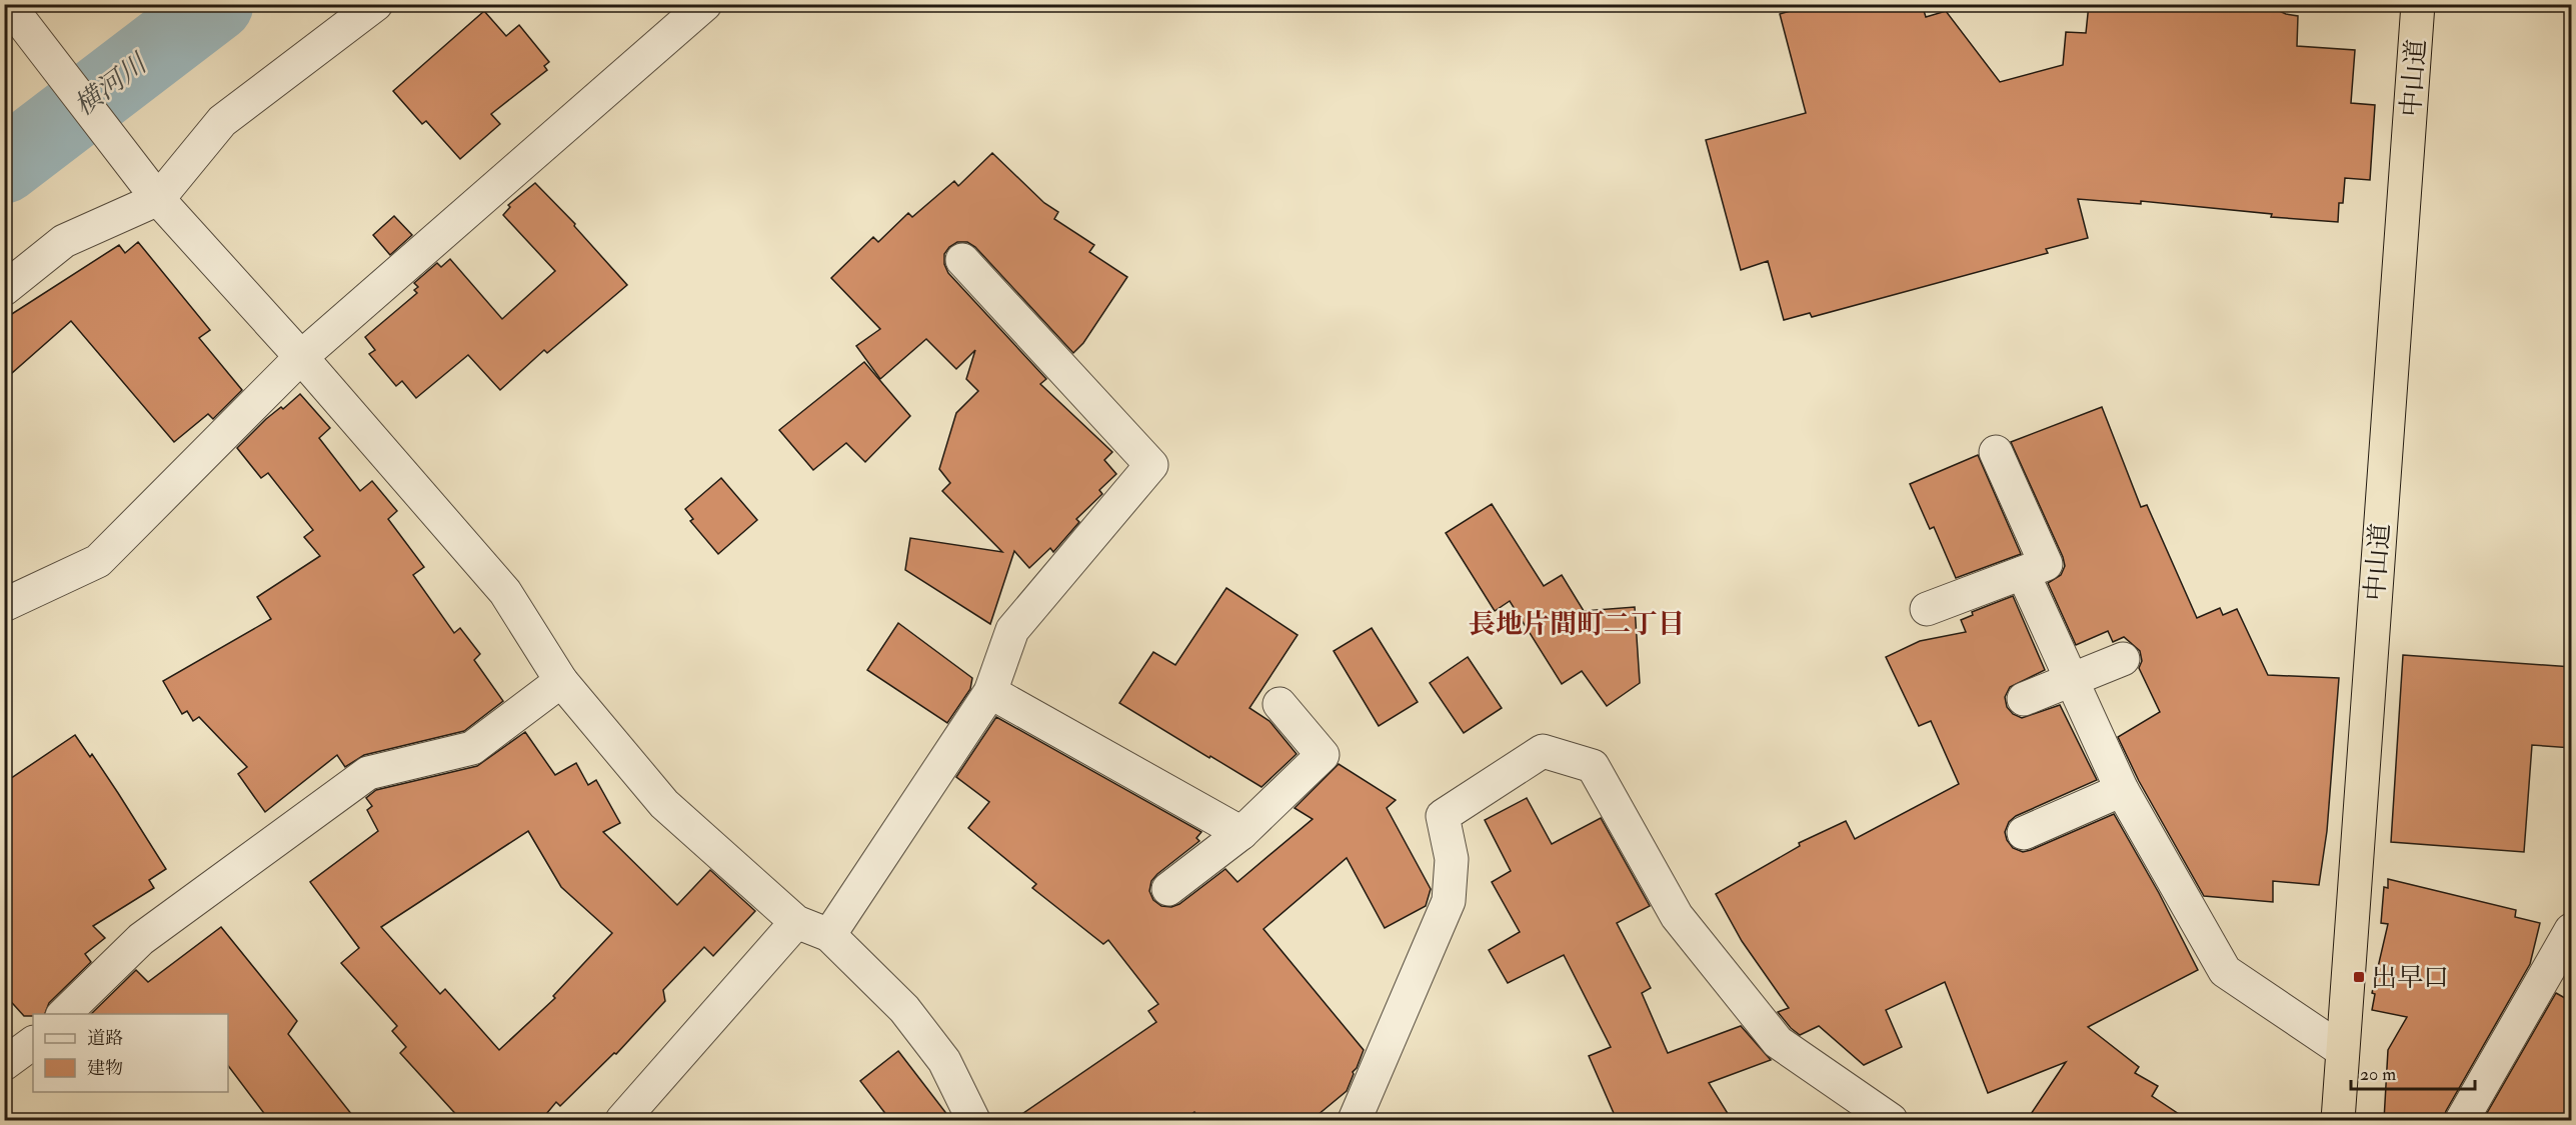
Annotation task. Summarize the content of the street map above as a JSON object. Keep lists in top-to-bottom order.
{
  "streets": {
    "highway": ["中山道"]
  },
  "districts": ["長地片間町二丁目"],
  "water": ["横河川"],
  "places": {
    "transit": ["出早口"]
  },
  "legend": ["道路", "建物"],
  "scale_bar": "20 m"
}
